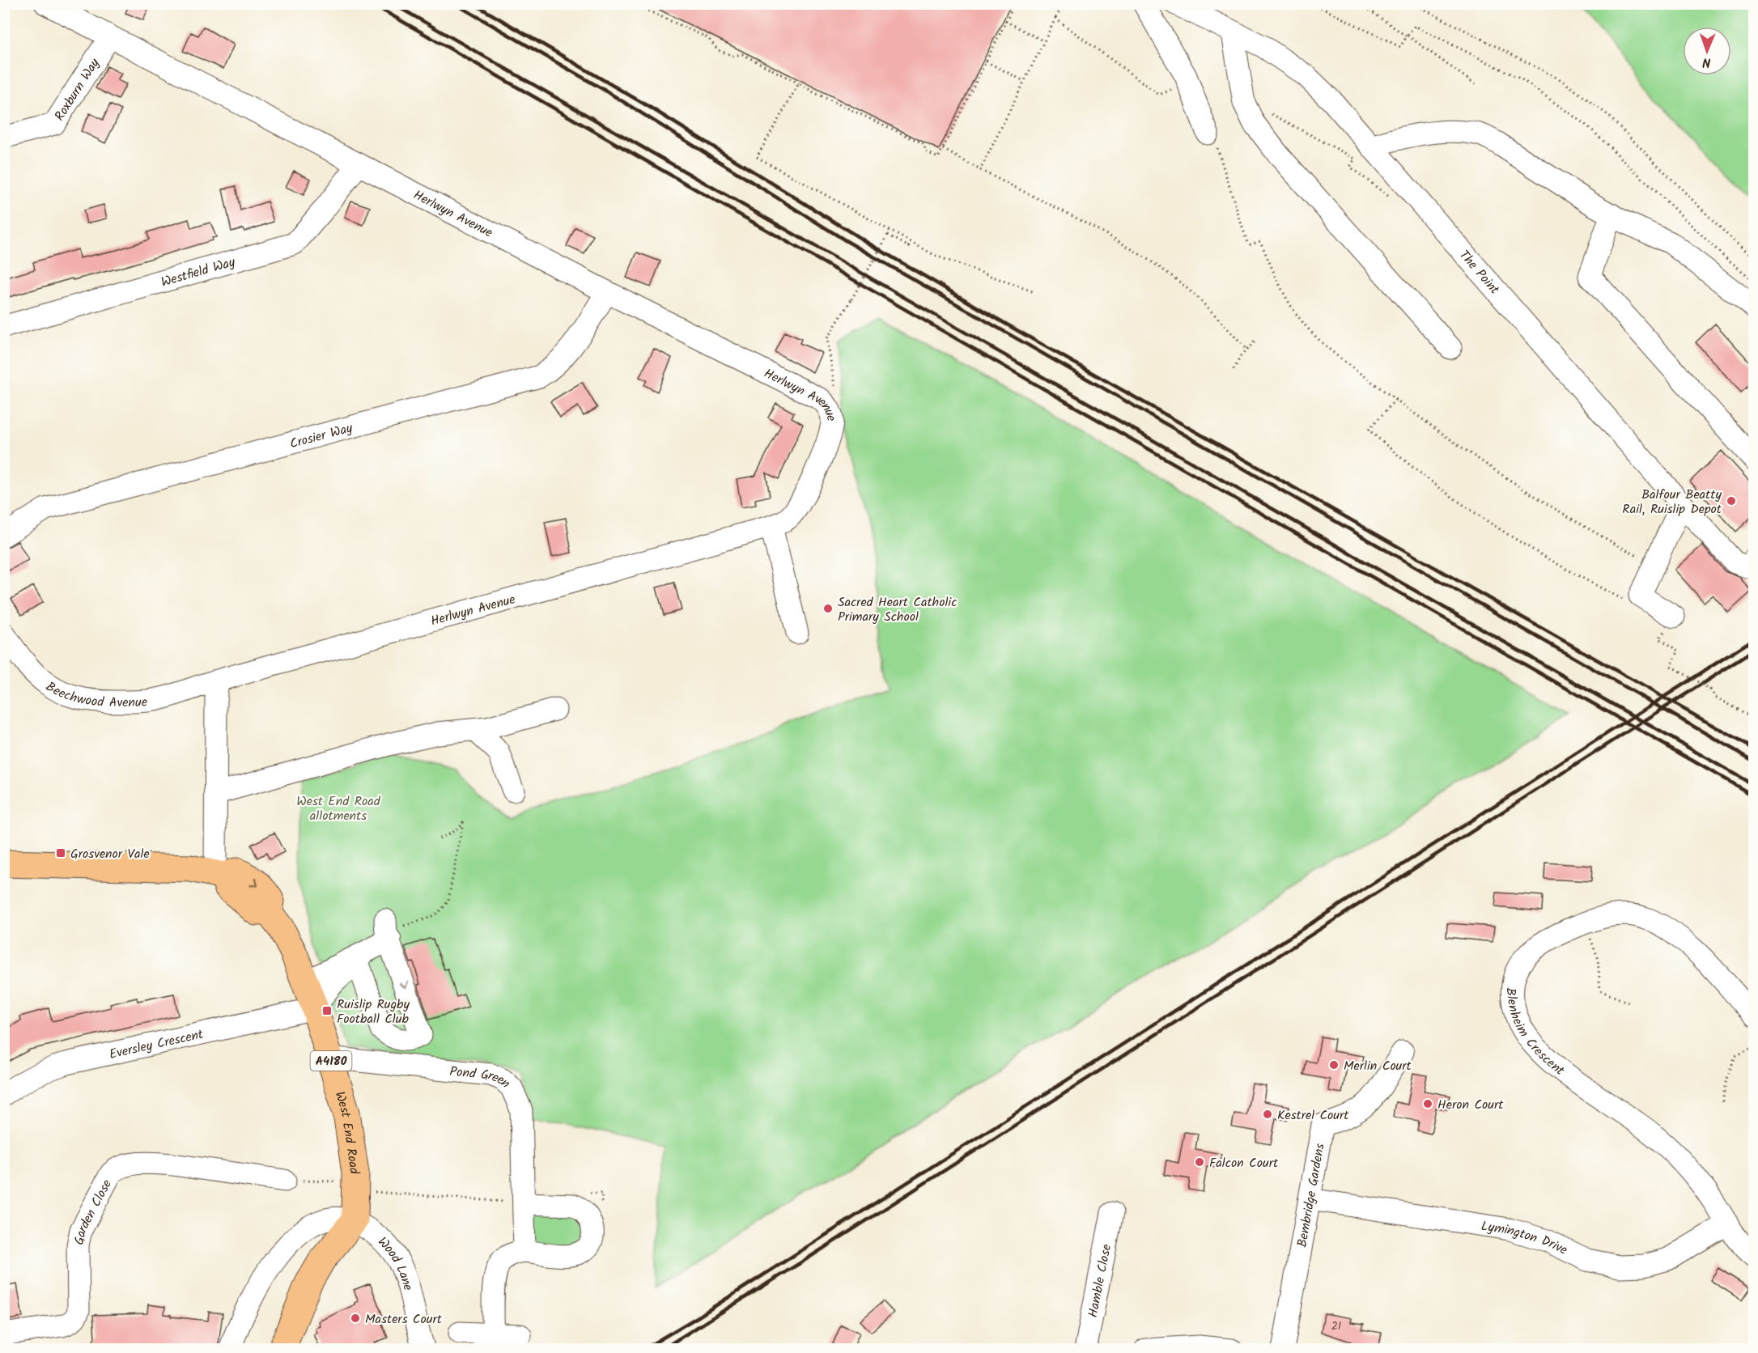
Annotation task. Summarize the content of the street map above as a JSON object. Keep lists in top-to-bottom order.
{
  "streets": {
    "main road": ["A4180", "West End Road"],
    "street": [
      "Roxburn Way",
      "Herlwyn Avenue",
      "Westfield Way",
      "The Point",
      "Crosier Way",
      "Beechwood Avenue",
      "Blenheim Crescent",
      "Eversley Crescent",
      "Pond Green",
      "Bembridge Gardens",
      "Garden Close",
      "Lymington Drive",
      "Wood Lane",
      "Hamble Close"
    ]
  },
  "crossings": [
    ["Roxburn Way", "Herlwyn Avenue"],
    ["Herlwyn Avenue", "Westfield Way"],
    ["Herlwyn Avenue", "Crosier Way"],
    ["Herlwyn Avenue", "Beechwood Avenue"],
    ["Blenheim Crescent", "Lymington Drive"],
    ["Eversley Crescent", "West End Road"],
    ["Pond Green", "West End Road"],
    ["West End Road", "Wood Lane"],
    ["Bembridge Gardens", "Lymington Drive"]
  ],
  "parks": ["West End Road allotments"],
  "places": {
    "other": [
      "Balfour Beatty Rail, Ruislip Depot",
      "Sacred Heart Catholic Primary School",
      "Merlin Court",
      "Heron Court",
      "Kestrel Court",
      "Falcon Court",
      "Masters Court"
    ],
    "transit": ["Grosvenor Vale", "Ruislip Rugby Football Club"]
  },
  "house_numbers": ["21"],
  "north": "bottom"
}
